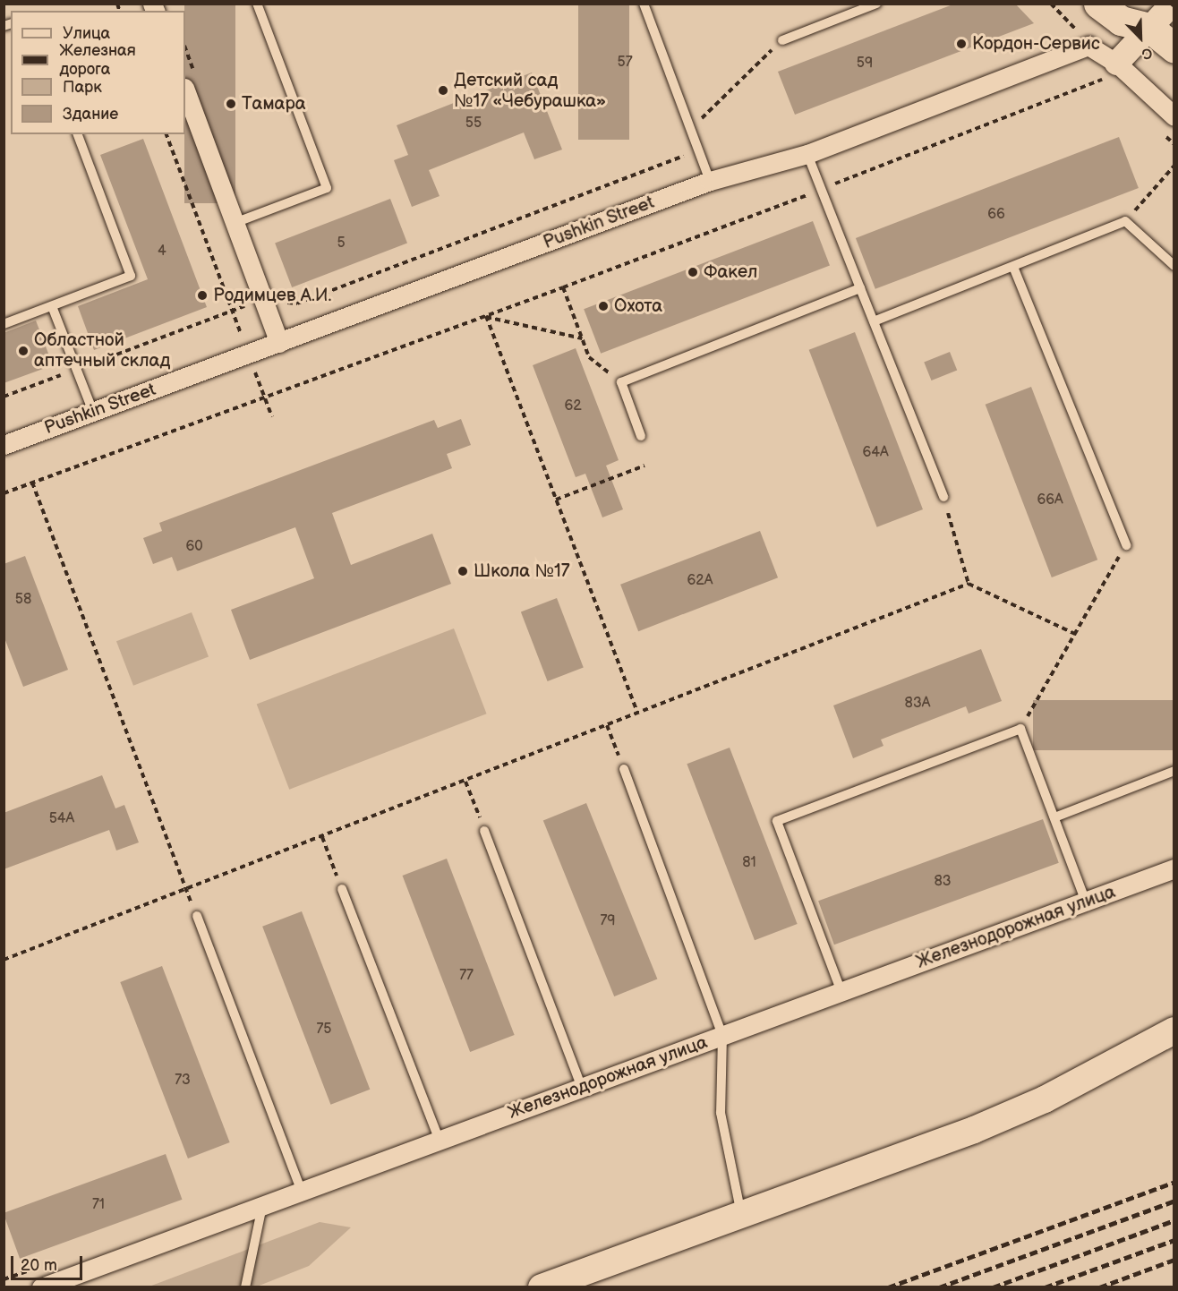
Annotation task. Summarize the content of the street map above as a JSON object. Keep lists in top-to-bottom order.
{
  "streets": {
    "street": ["Pushkin Street", "Железнодорожная улица"]
  },
  "places": [
    "Кордон-Сервис",
    "Детский сад №17 «Чебурашка»",
    "Тамара",
    "Факел",
    "Родимцев А.И.",
    "Охота",
    "Областной аптечный склад",
    "Школа №17"
  ],
  "house_numbers": [
    "57",
    "59",
    "55",
    "66",
    "5",
    "4",
    "62",
    "64А",
    "66А",
    "60",
    "62А",
    "58",
    "83А",
    "54А",
    "81",
    "83",
    "79",
    "77",
    "75",
    "73",
    "71"
  ],
  "legend": [
    "Улица",
    "Железная дорога",
    "Парк",
    "Здание"
  ],
  "scale_bar": "20 m",
  "north": "bottom right"
}
